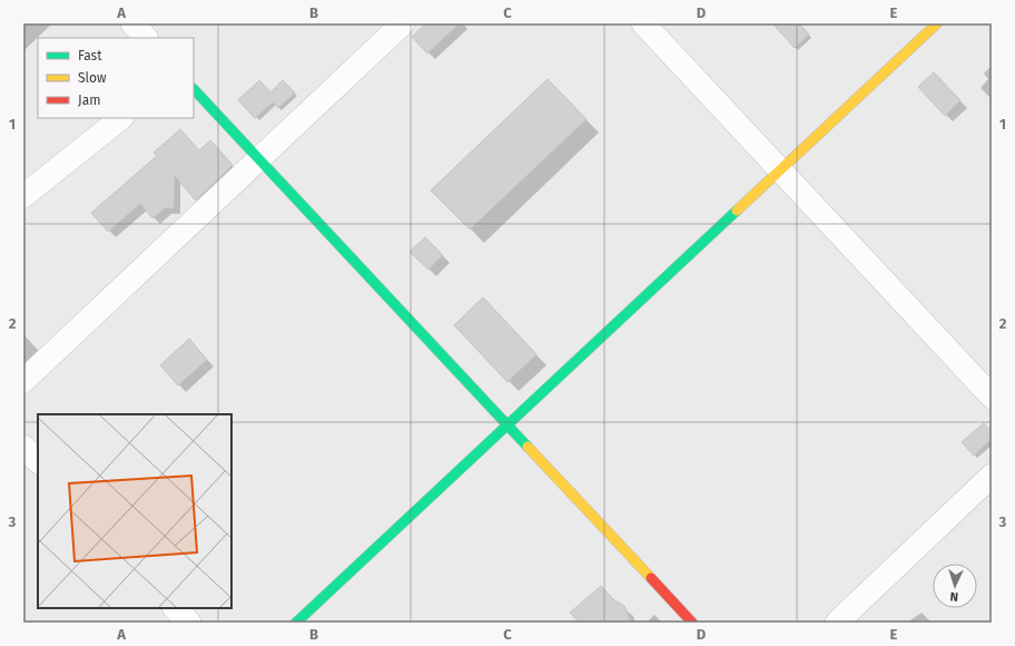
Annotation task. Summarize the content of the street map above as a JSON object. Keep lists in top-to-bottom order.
{
  "legend": ["Fast", "Slow", "Jam"],
  "north": "bottom",
  "grid": {
    "columns": [
      "A",
      "B",
      "C",
      "D",
      "E"
    ],
    "rows": ["1", "2", "3"]
  }
}
